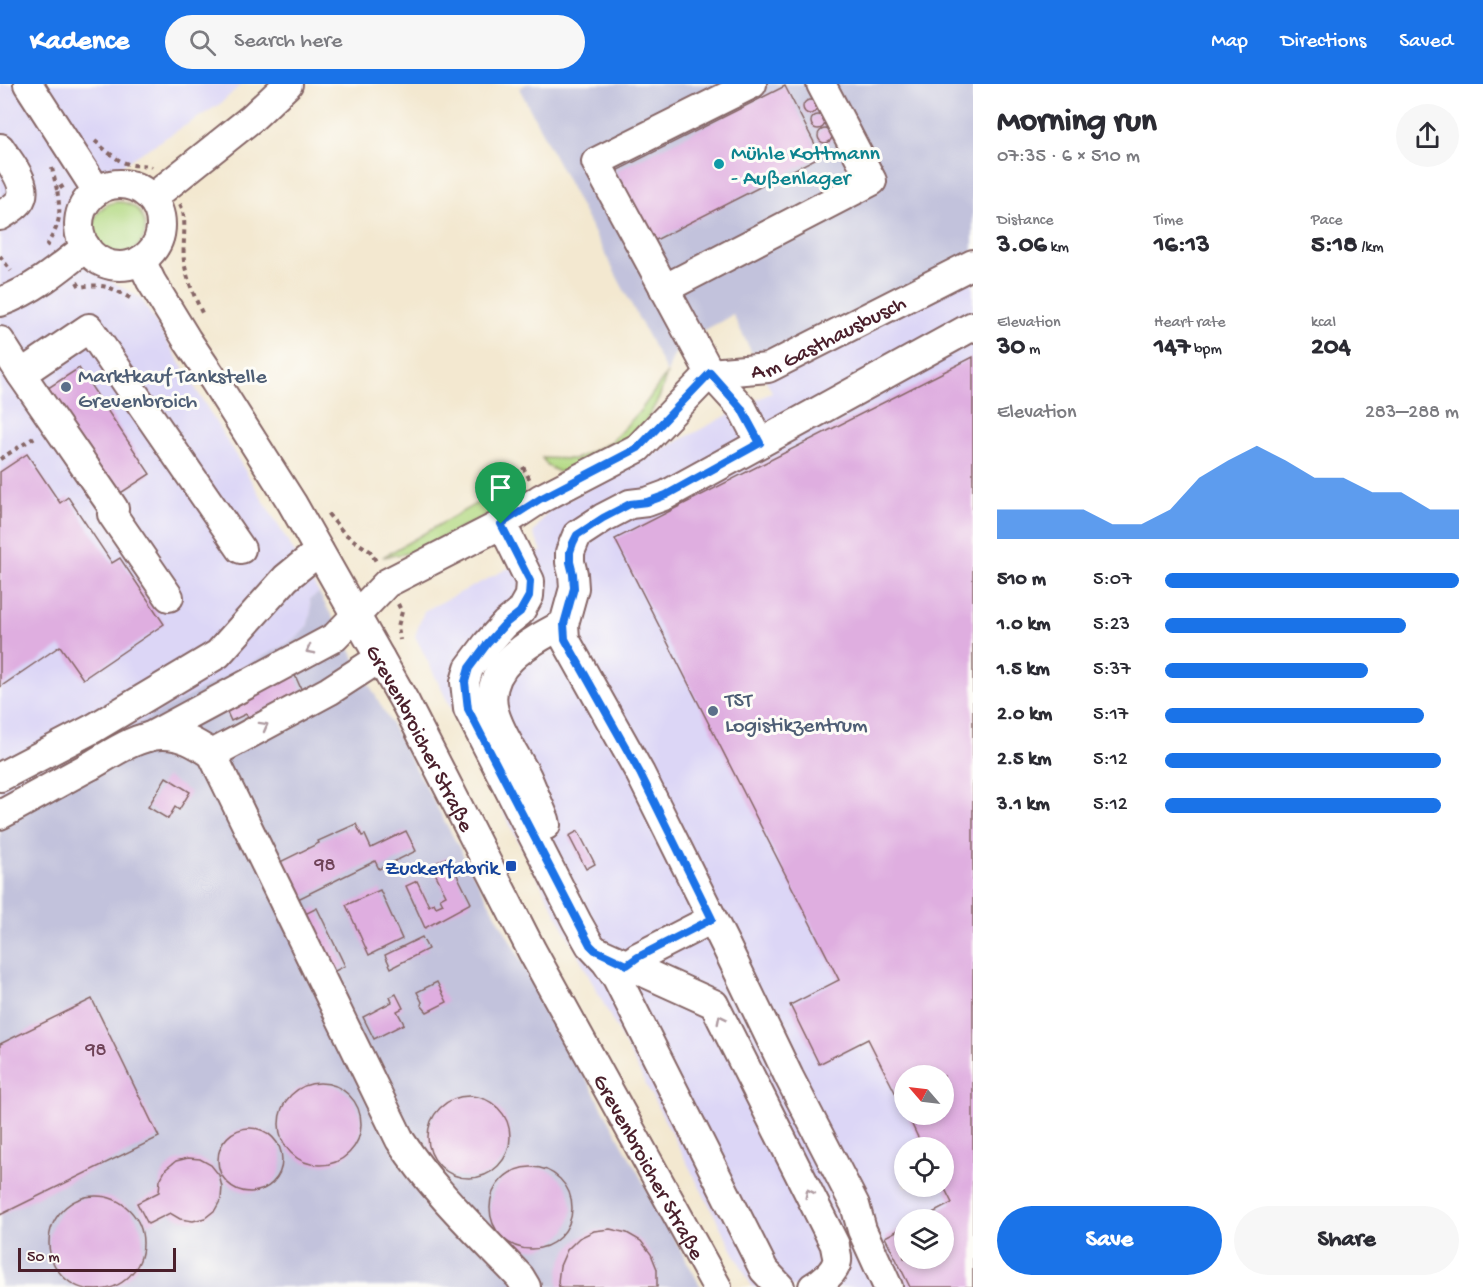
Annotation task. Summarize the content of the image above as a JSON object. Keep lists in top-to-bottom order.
{
  "streets": {
    "street": ["Am Gasthausbusch", "Grevenbroicher Straße"]
  },
  "places": {
    "other": ["Mühle Kottmann - Außenlager", "Marktkauf Tankstelle Grevenbroich", "TST Logistikzentrum"],
    "transit": ["Zuckerfabrik"]
  },
  "house_numbers": ["98", "98"],
  "scale_bar": "50 m",
  "north": "top left",
  "page": {
    "header": "Kadence",
    "search": "Search here",
    "nav": ["Map", "Directions", "Saved"],
    "heading": ["Morning run", "07:35 · 6 × 510 m"],
    "stats": [
      ["Distance", "3.06 km"],
      ["Time", "16:13"],
      ["Pace", "5:18 /km"],
      ["Elevation", "30 m"],
      ["Heart rate", "147 bpm"],
      ["kcal", "204"]
    ],
    "chart": ["Elevation", "283–288 m"],
    "list": [
      {
        "name": "510 m",
        "note": "5:07"
      },
      {
        "name": "1.0 km",
        "note": "5:23"
      },
      {
        "name": "1.5 km",
        "note": "5:37"
      },
      {
        "name": "2.0 km",
        "note": "5:17"
      },
      {
        "name": "2.5 km",
        "note": "5:12"
      },
      {
        "name": "3.1 km",
        "note": "5:12"
      }
    ],
    "buttons": ["Save", "Share"],
    "scale": "50 m"
  }
}
